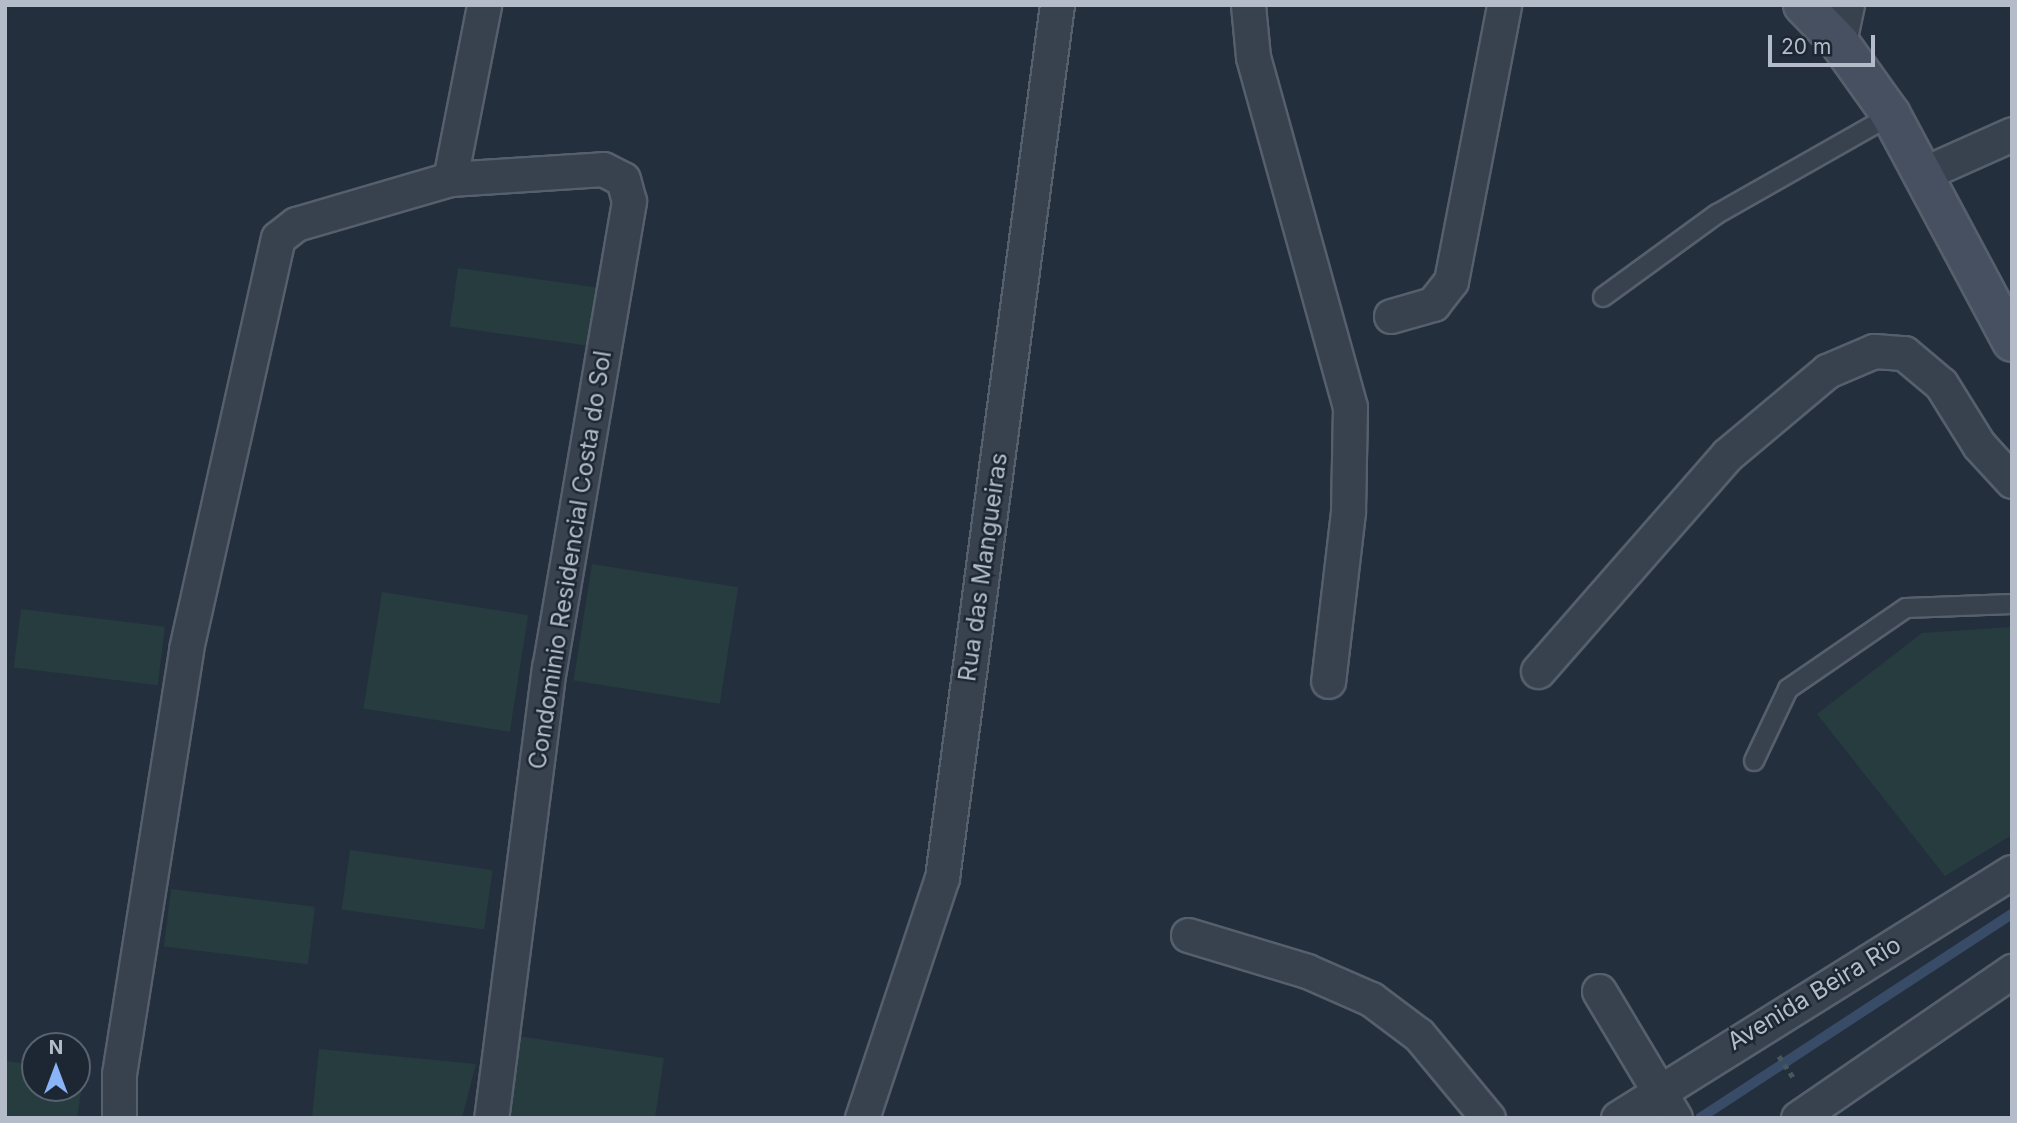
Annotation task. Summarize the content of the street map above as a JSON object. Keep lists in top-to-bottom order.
{
  "streets": {
    "street": ["Condominio Residencial Costa do Sol", "Rua das Mangueiras", "Avenida Beira Rio"]
  },
  "scale_bar": "20 m",
  "north": "top"
}
